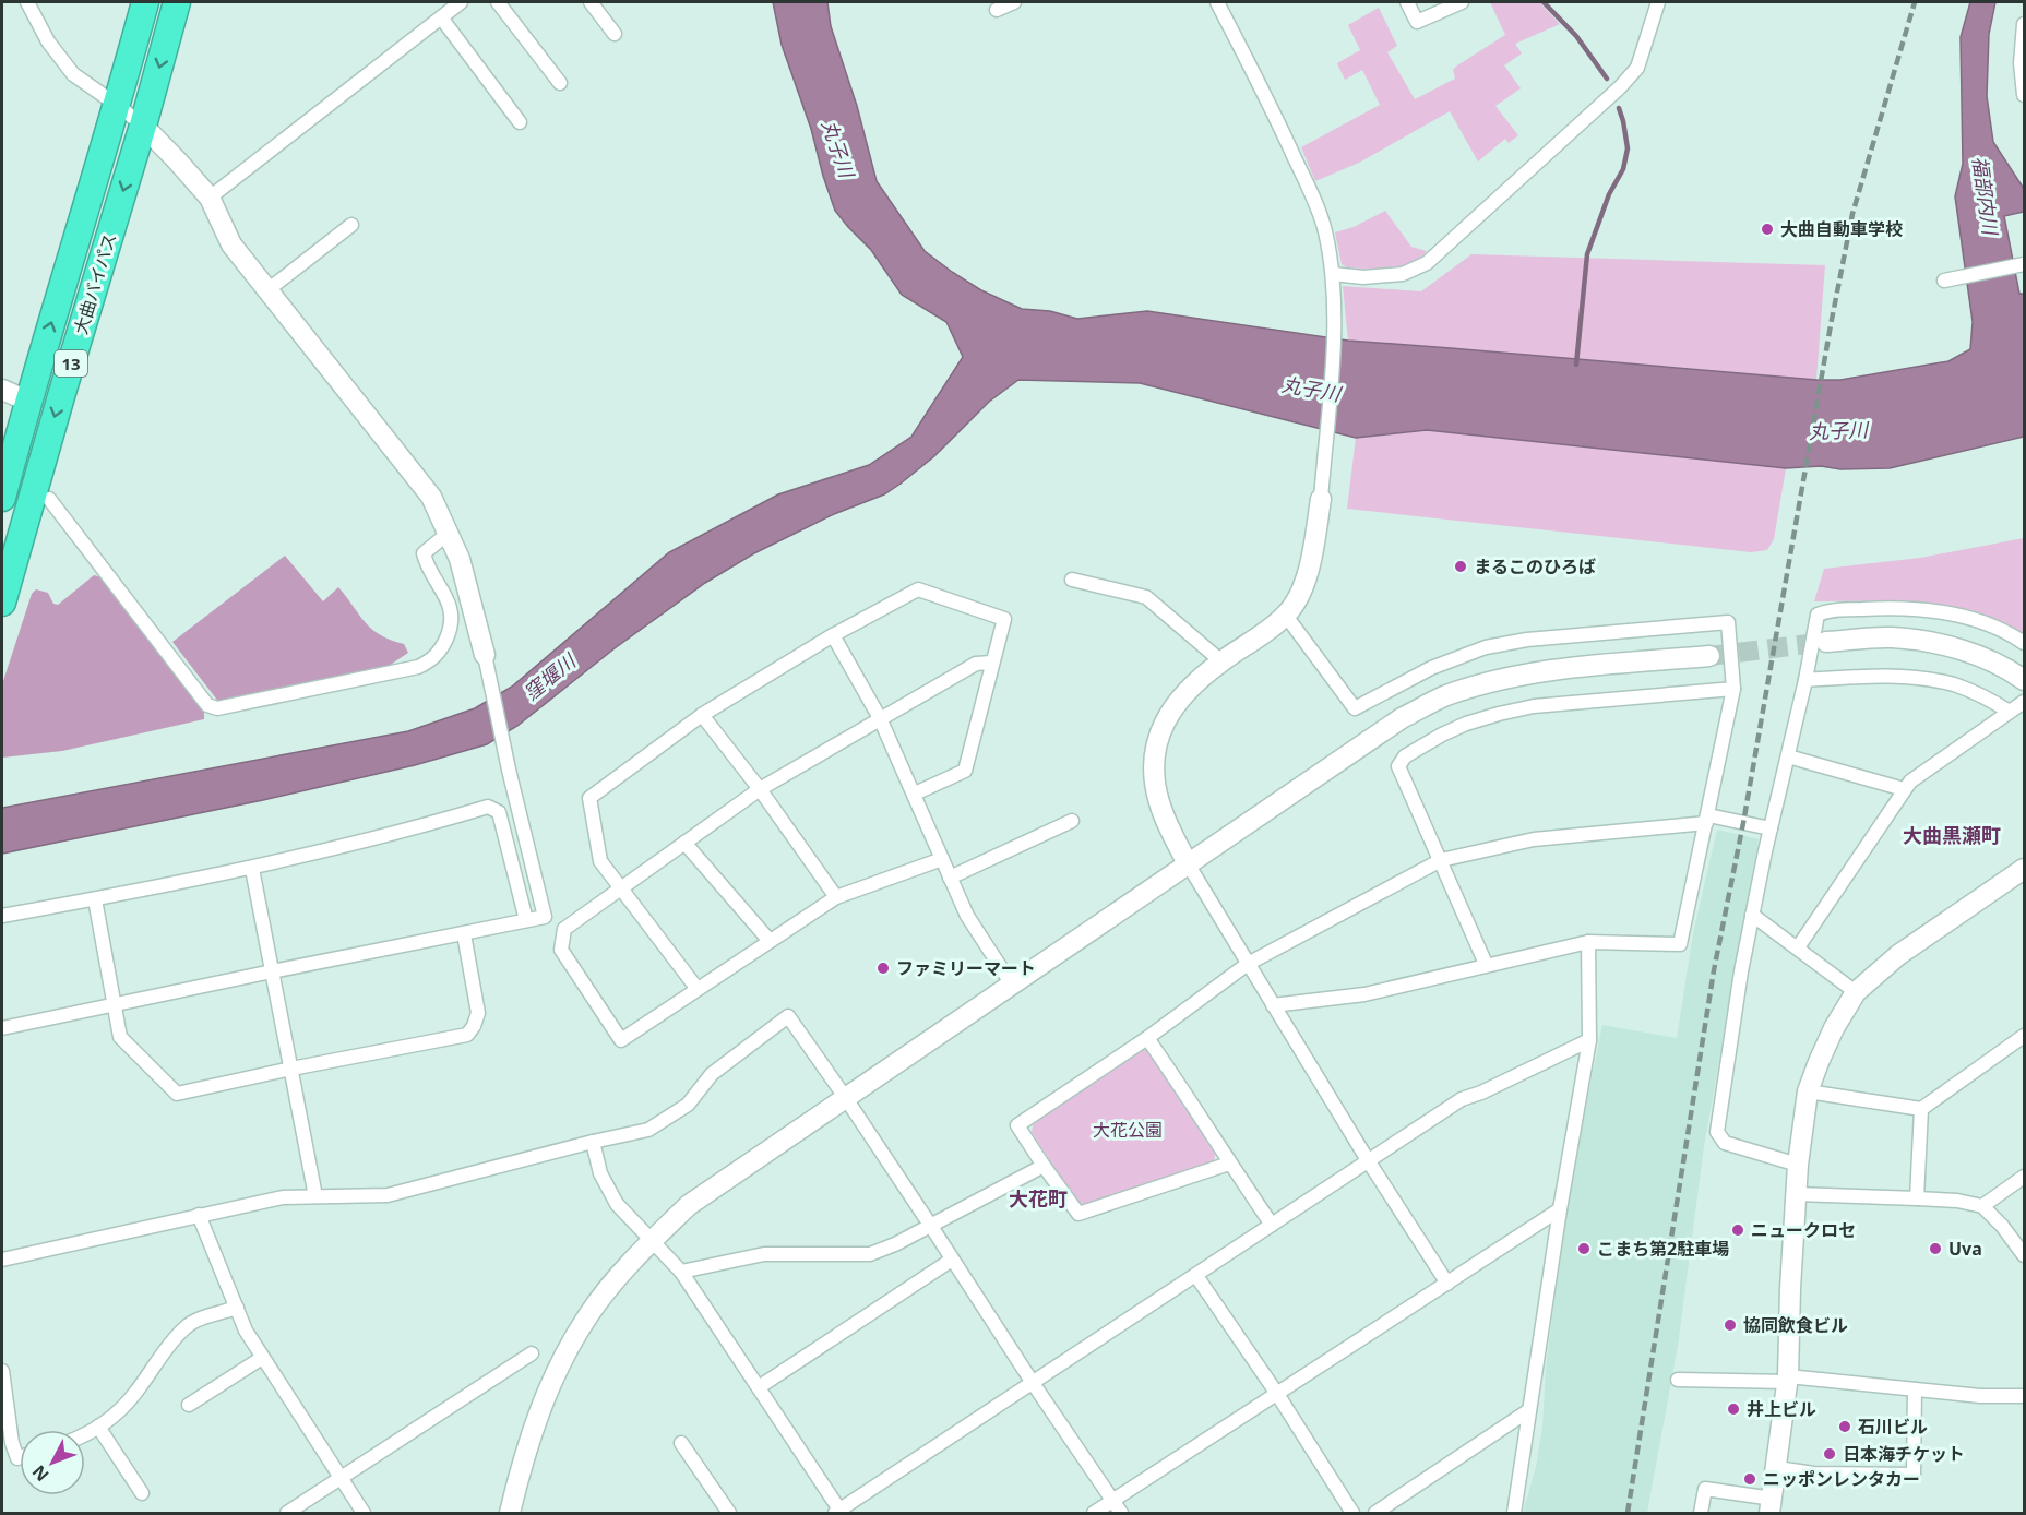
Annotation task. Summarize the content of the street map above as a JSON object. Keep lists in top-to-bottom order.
{
  "streets": {
    "highway": ["大曲バイパス", "13"]
  },
  "districts": ["大曲黒瀬町", "大花町"],
  "water": ["丸子川", "福部内川", "窪堰川"],
  "parks": ["大花公園"],
  "places": [
    "大曲自動車学校",
    "まるこのひろば",
    "ファミリーマート",
    "ニュークロセ",
    "こまち第2駐車場",
    "Uva",
    "協同飲食ビル",
    "井上ビル",
    "石川ビル",
    "日本海チケット",
    "ニッポンレンタカー"
  ],
  "north": "bottom left"
}
